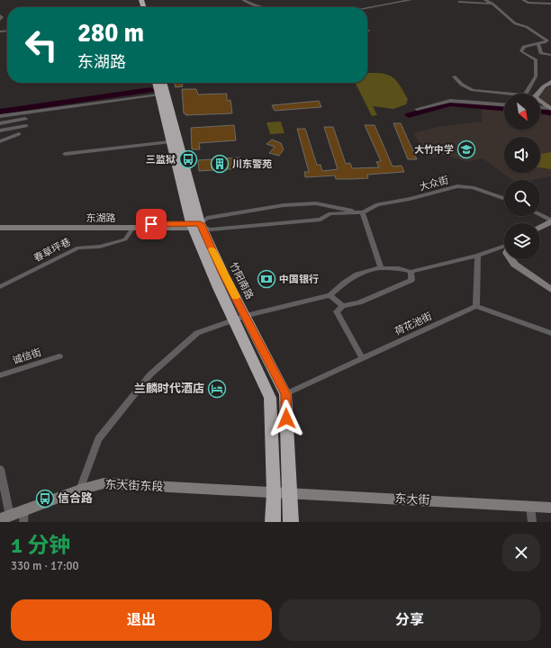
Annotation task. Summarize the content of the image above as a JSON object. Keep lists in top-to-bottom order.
{
  "streets": {
    "highway": ["竹阳南路"],
    "street": [
      "大众街",
      "东湖路",
      "春草坪巷",
      "荷花池街",
      "诚信街",
      "东大街东段",
      "东大街"
    ]
  },
  "crossings": [
    ["东湖路", "春草坪巷"],
    ["东湖路", "竹阳南路"],
    ["竹阳南路", "荷花池街"],
    ["竹阳南路", "东大街东段"],
    ["竹阳南路", "东大街"],
    ["东大街东段", "东大街"]
  ],
  "places": {
    "school or university": ["大竹中学"],
    "bus stop": ["三监狱", "信合路"],
    "building": ["川东警苑"],
    "bank": ["中国银行"],
    "hotel": ["兰麟时代酒店"]
  },
  "north": "bottom right",
  "page": {
    "turn": ["280 m", "东湖路"],
    "heading": ["1 分钟", "330 m · 17:00"],
    "buttons": ["退出", "分享"]
  }
}
